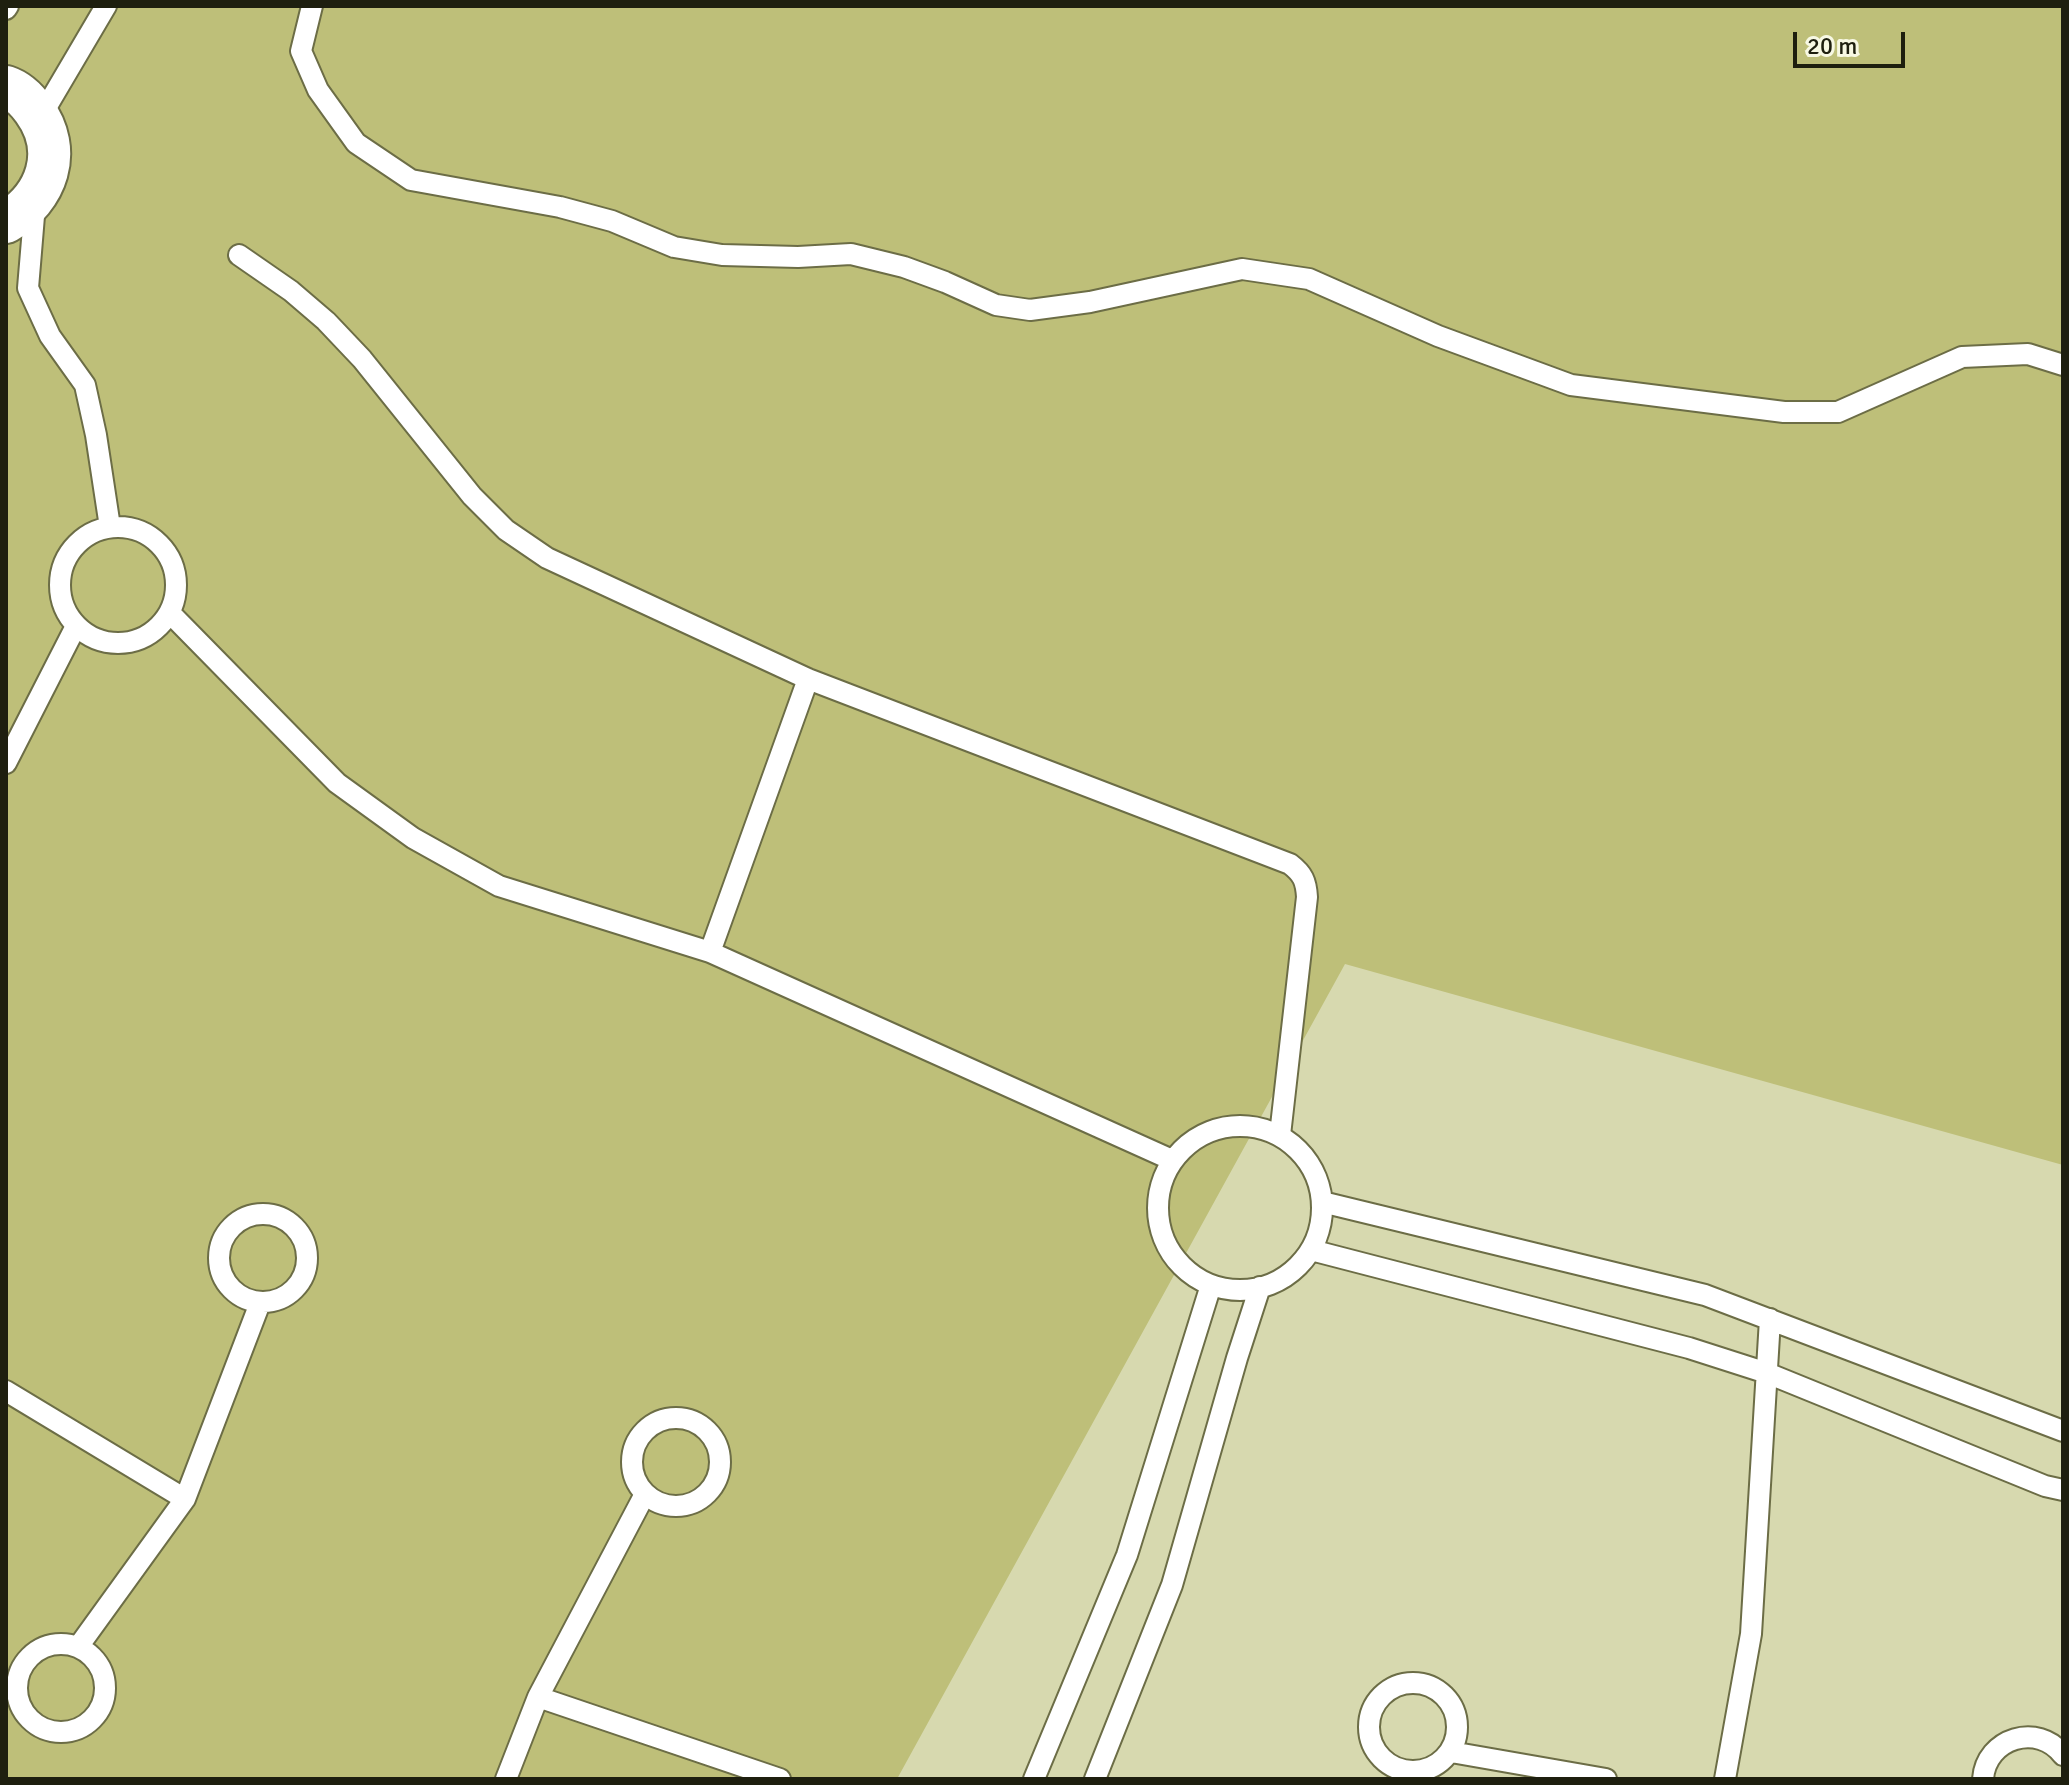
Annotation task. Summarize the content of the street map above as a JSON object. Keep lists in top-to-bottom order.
{
  "scale_bar": "20 m"
}
